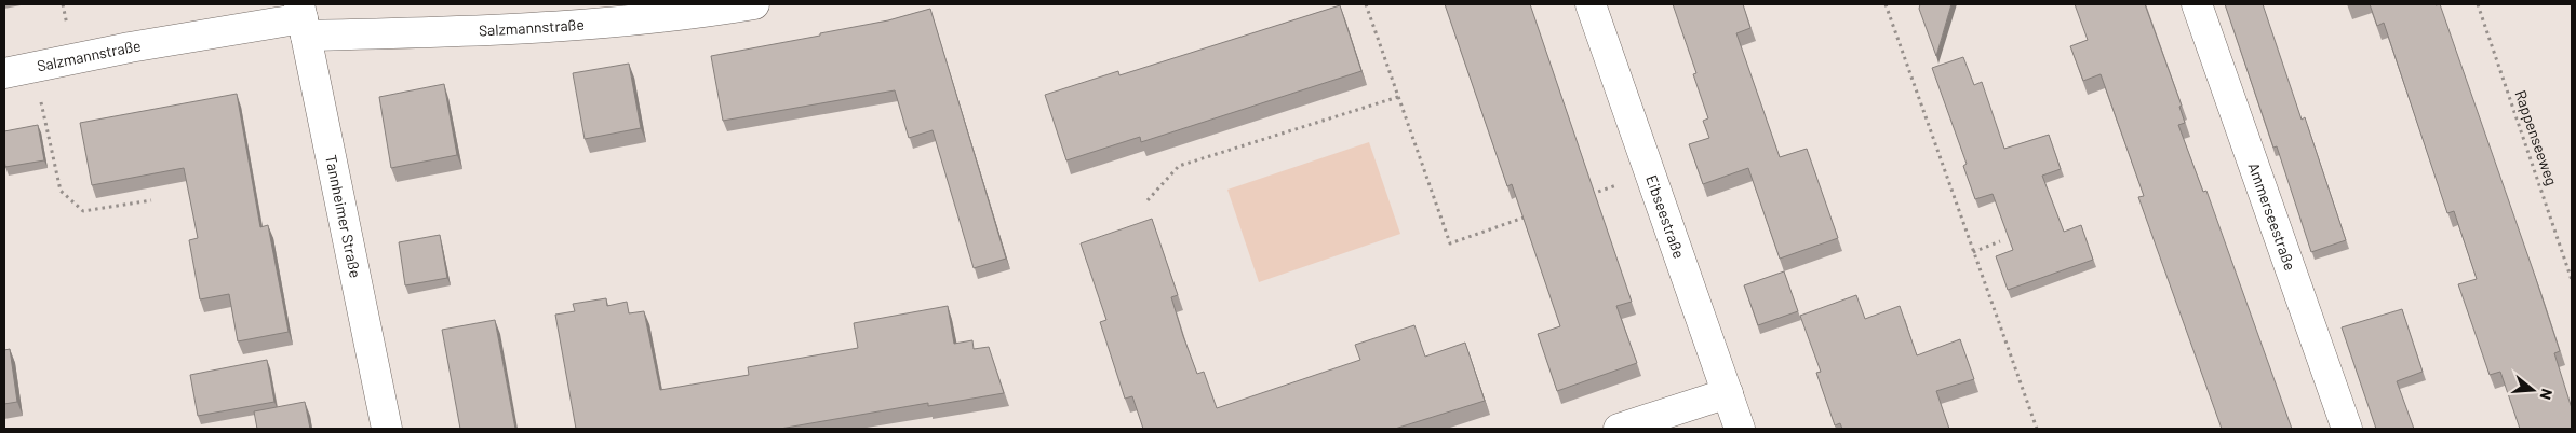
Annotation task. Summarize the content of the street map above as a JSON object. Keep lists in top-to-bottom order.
{
  "streets": {
    "street": [
      "Salzmannstraße",
      "Tannheimer Straße",
      "Eibseestraße",
      "Ammerseestraße"
    ],
    "path": ["Rappenseeweg"]
  },
  "crossings": [
    ["Salzmannstraße", "Tannheimer Straße"]
  ],
  "north": "right"
}
